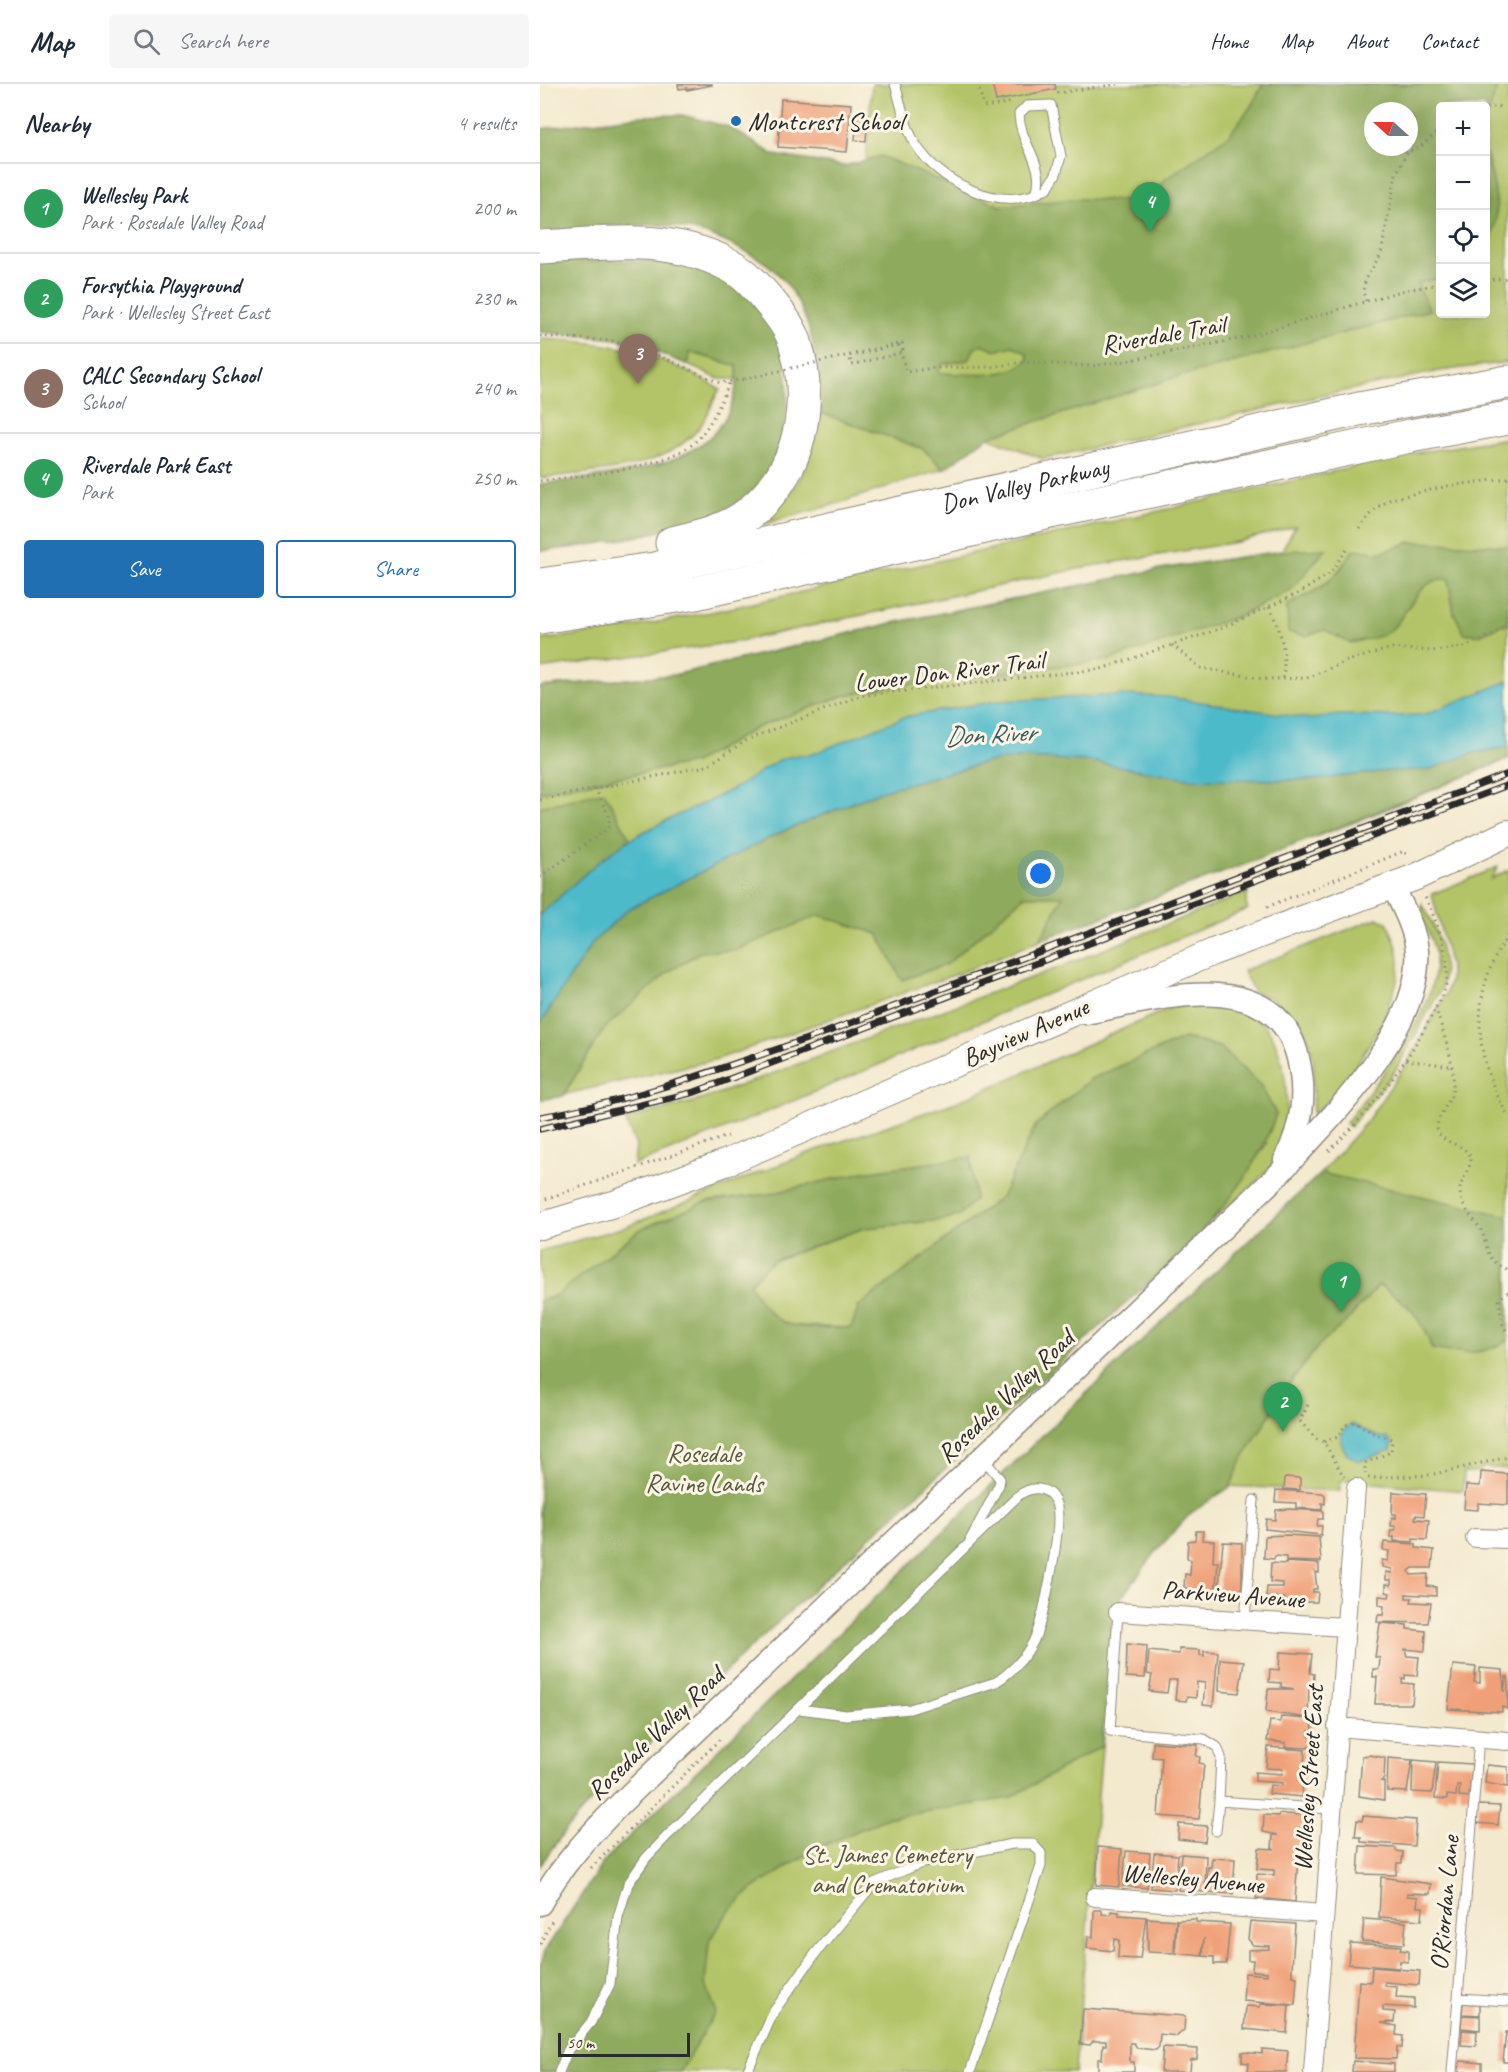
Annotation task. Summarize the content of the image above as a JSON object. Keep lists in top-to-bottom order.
{
  "streets": {
    "highway": ["Don Valley Parkway"],
    "main road": ["Bayview Avenue"],
    "street": [
      "Rosedale Valley Road",
      "Parkview Avenue",
      "Wellesley Street East",
      "Wellesley Avenue"
    ],
    "lane": ["O'Riordan Lane"],
    "path": ["Riverdale Trail", "Lower Don River Trail"]
  },
  "crossings": [
    ["Bayview Avenue", "Rosedale Valley Road"],
    ["Parkview Avenue", "Wellesley Street East"],
    ["Wellesley Street East", "Wellesley Avenue"]
  ],
  "water": ["Don River"],
  "parks": ["Rosedale Ravine Lands", "St. James Cemetery and Crematorium"],
  "places": ["Montcrest School"],
  "scale_bar": "50 m",
  "north": "left",
  "page": {
    "header": "Map",
    "search": "Search here",
    "nav": [
      "Home",
      "Map",
      "About",
      "Contact"
    ],
    "heading": ["Nearby", "4 results"],
    "map_buttons": ["+", "−"],
    "list": [
      {
        "mark": "1",
        "name": "Wellesley Park",
        "note": "Park · Rosedale Valley Road",
        "value": "200 m"
      },
      {
        "mark": "2",
        "name": "Forsythia Playground",
        "note": "Park · Wellesley Street East",
        "value": "230 m"
      },
      {
        "mark": "3",
        "name": "CALC Secondary School",
        "note": "School",
        "value": "240 m"
      },
      {
        "mark": "4",
        "name": "Riverdale Park East",
        "note": "Park",
        "value": "250 m"
      }
    ],
    "pins": [
      "4",
      "3",
      "1",
      "2"
    ],
    "buttons": ["Save", "Share"],
    "scale": "50 m"
  }
}
